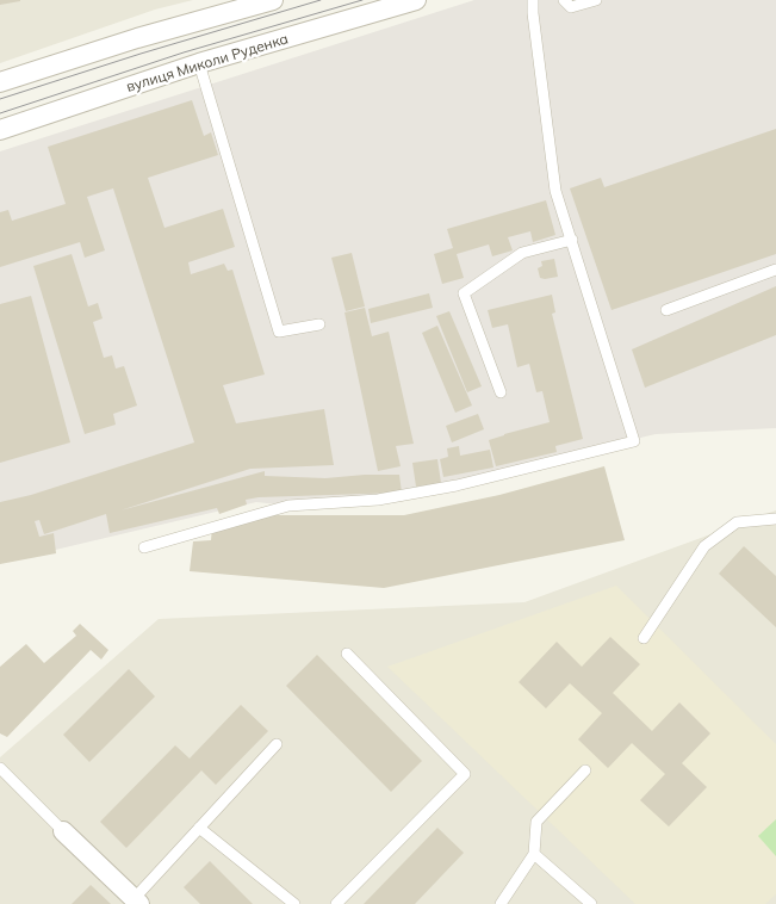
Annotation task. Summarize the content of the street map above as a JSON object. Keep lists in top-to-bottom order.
{
  "streets": {
    "street": ["вулиця Миколи Руденка"]
  }
}
